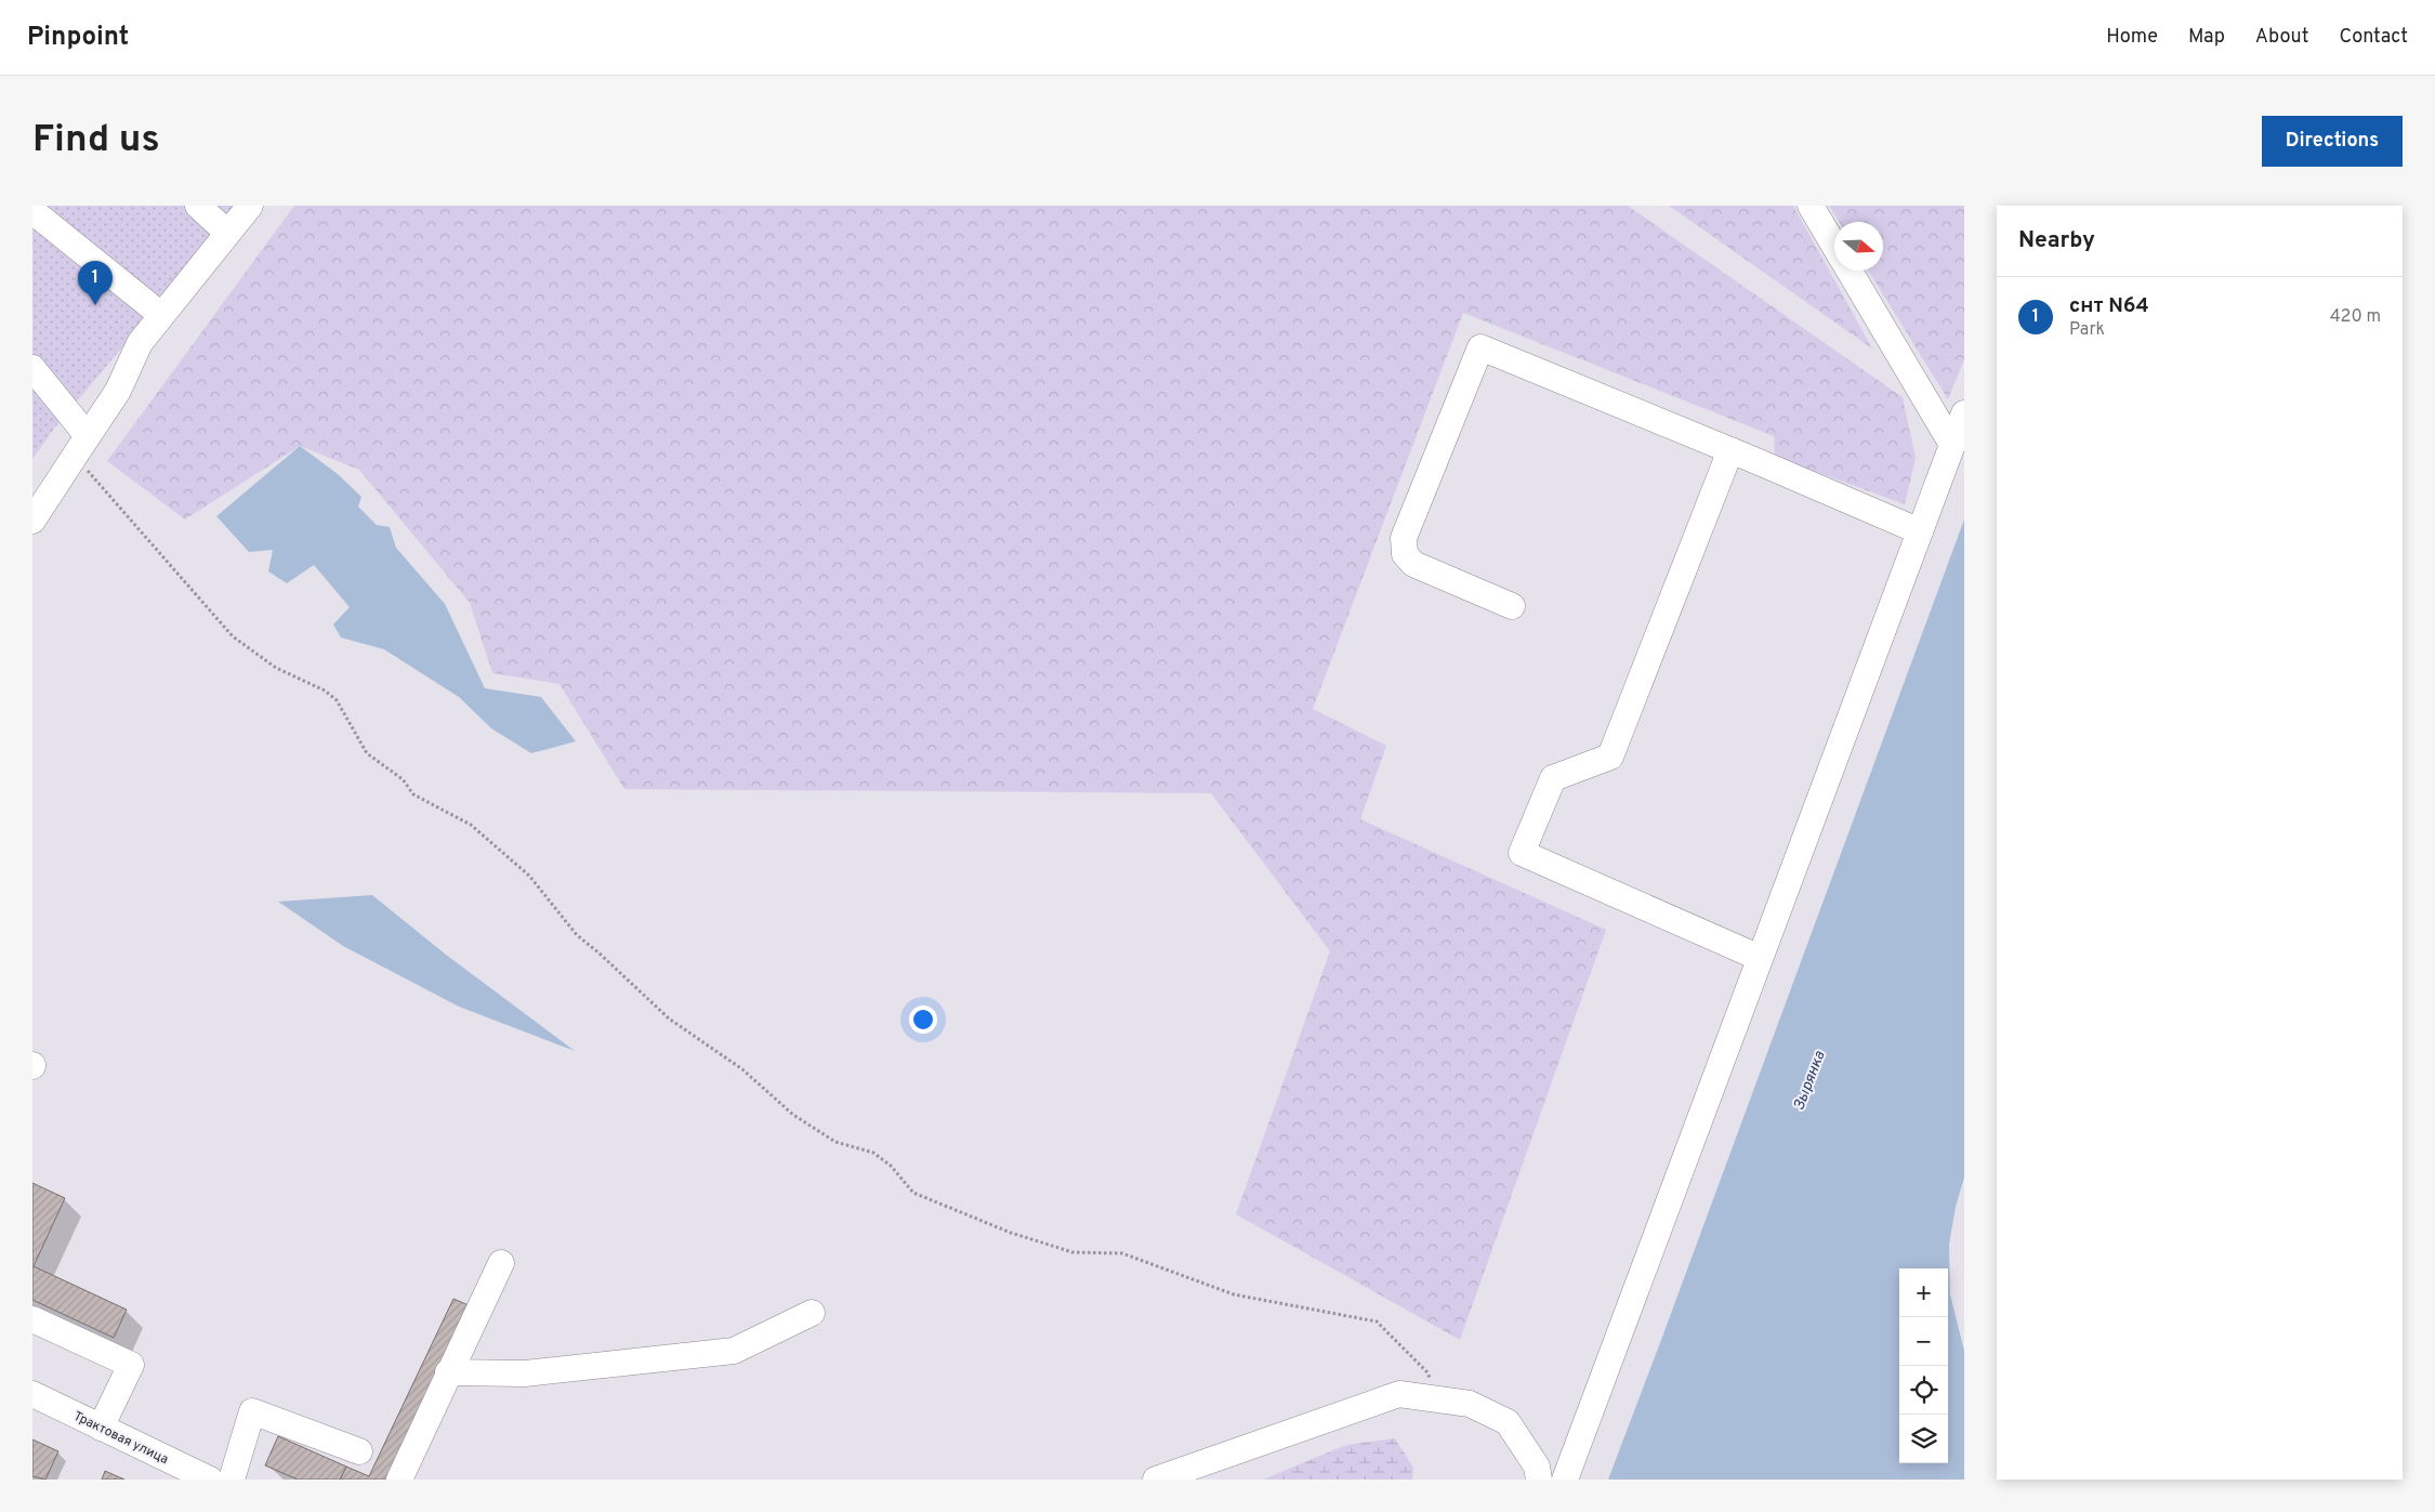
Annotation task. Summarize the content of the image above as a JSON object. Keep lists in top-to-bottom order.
{
  "streets": {
    "street": ["Трактовая улица"]
  },
  "water": ["Зырянка"],
  "north": "right",
  "page": {
    "header": "Pinpoint",
    "nav": [
      "Home",
      "Map",
      "About",
      "Contact"
    ],
    "buttons": "Directions",
    "title": "Find us",
    "heading": "Nearby",
    "pins": "1",
    "list": [
      {
        "mark": "1",
        "name": "снт N64",
        "note": "Park",
        "value": "420 m"
      }
    ],
    "map_buttons": ["+", "−"]
  }
}
